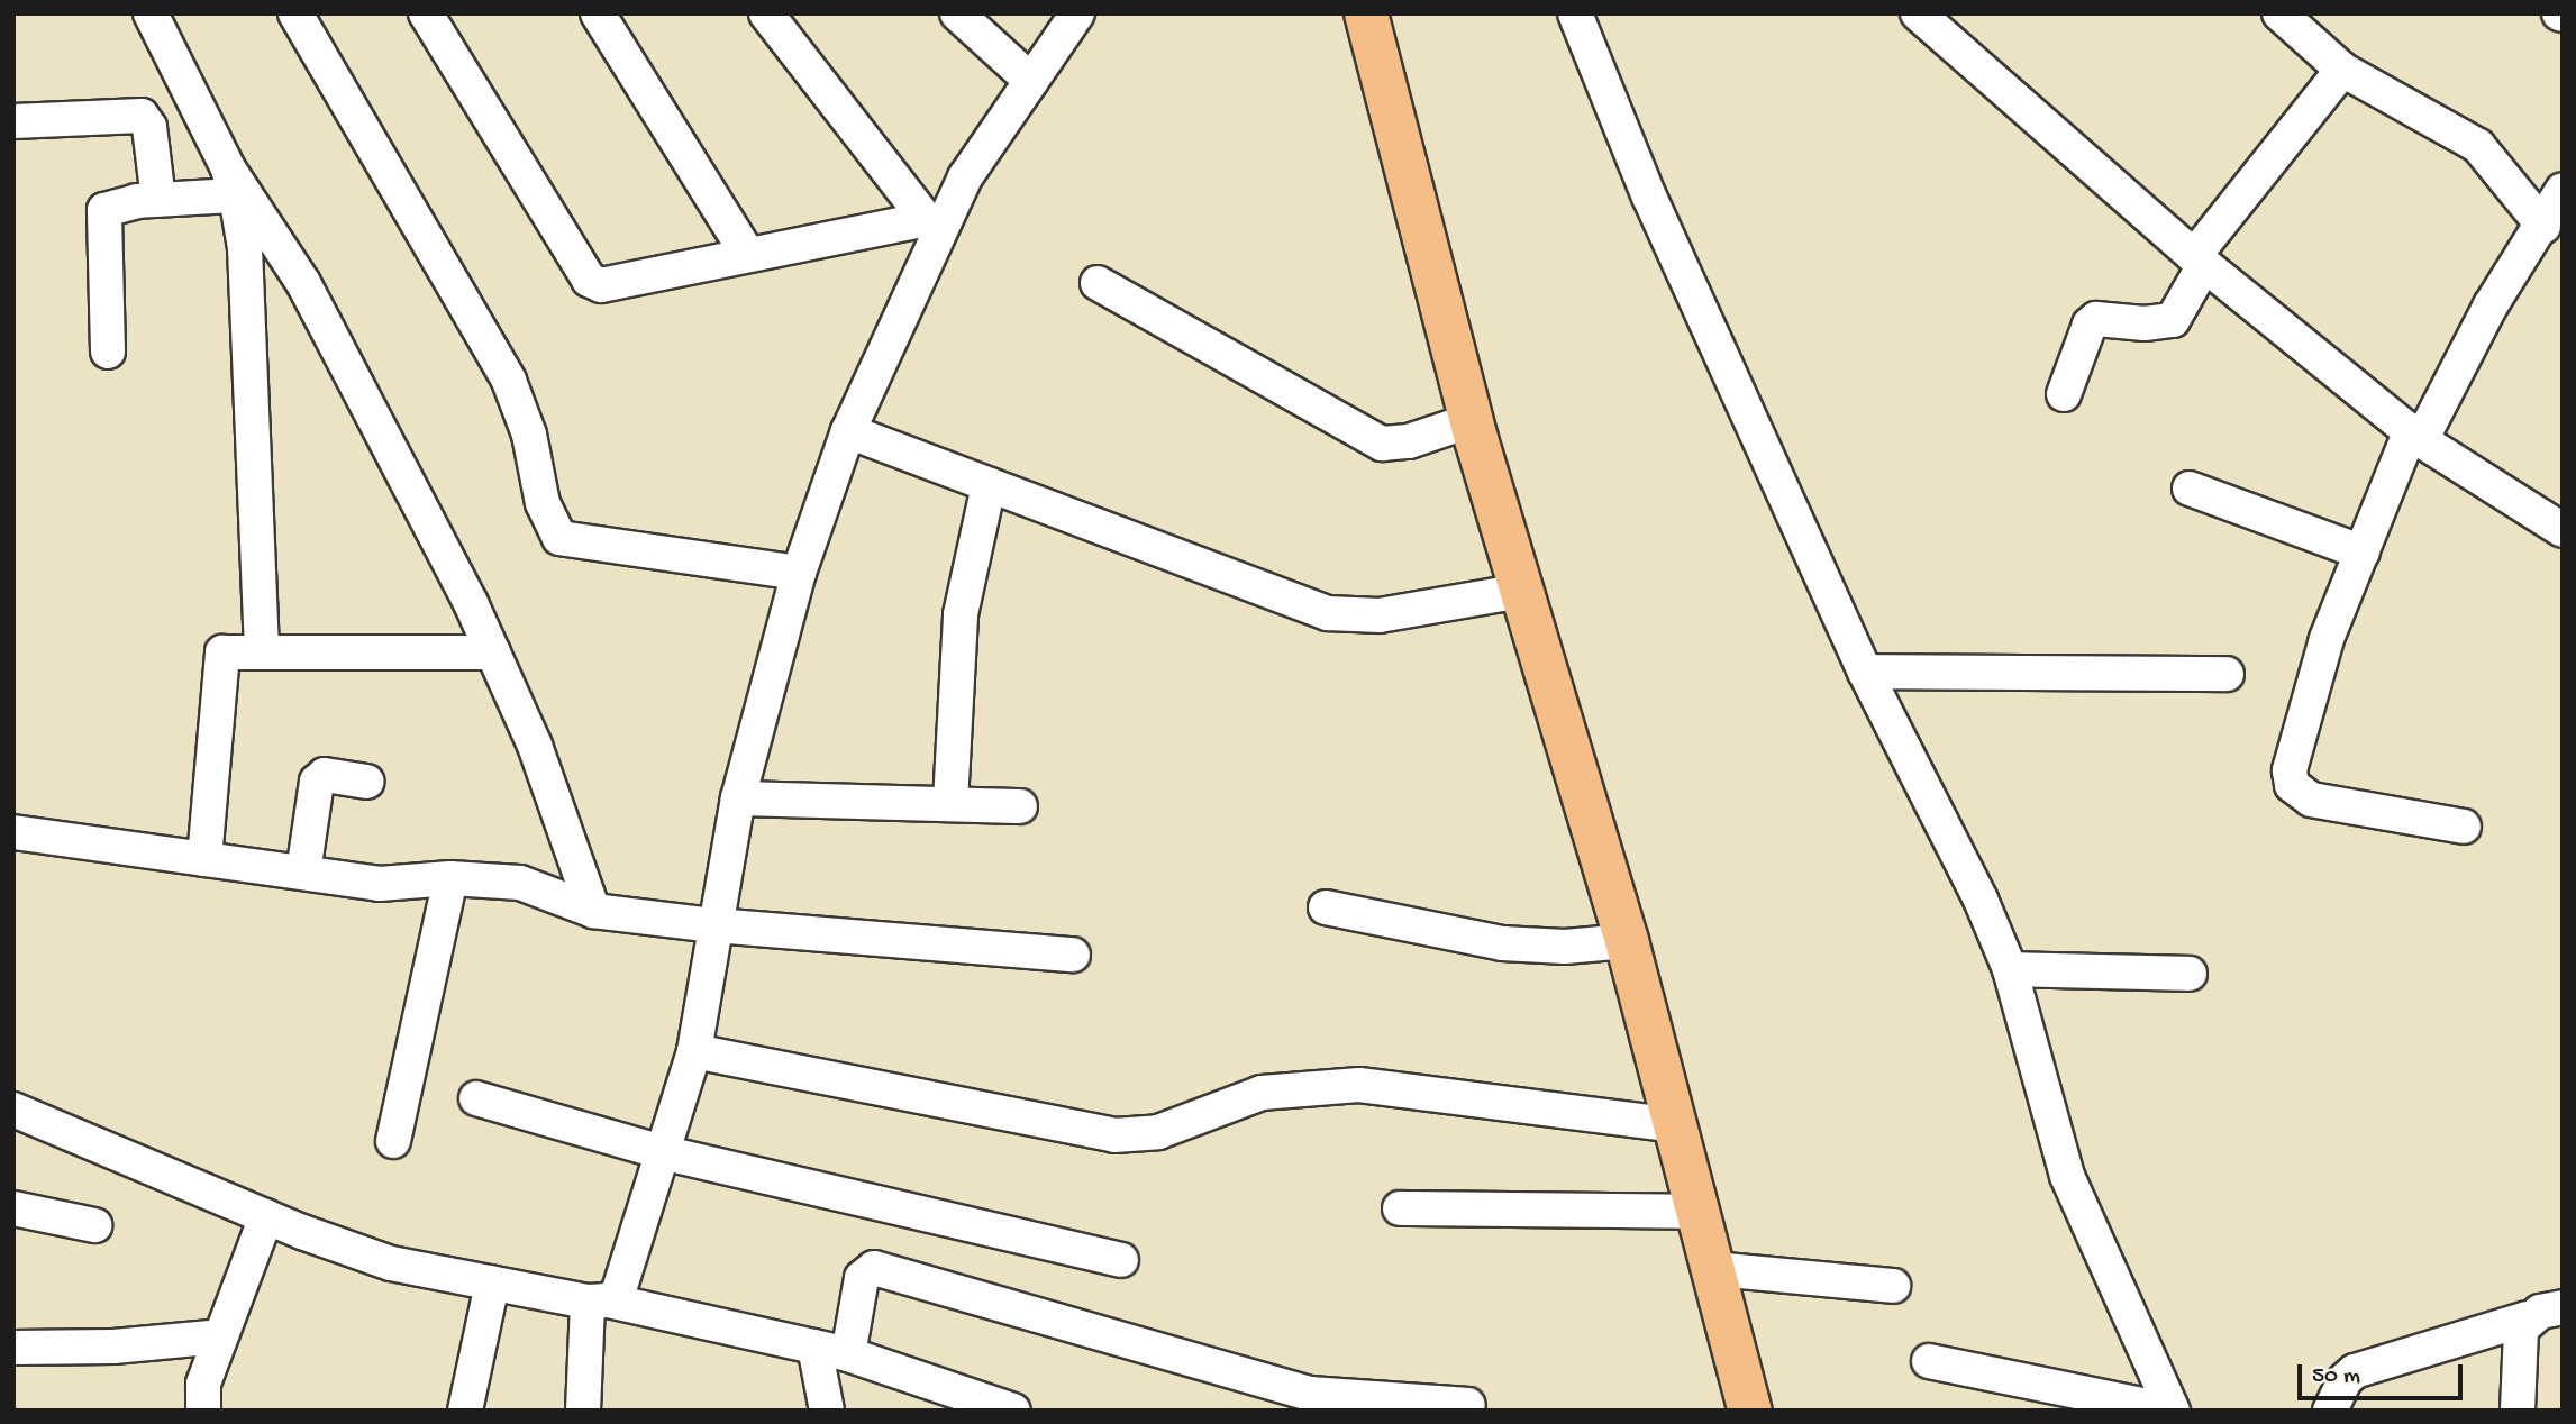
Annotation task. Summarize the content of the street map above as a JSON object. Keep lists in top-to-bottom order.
{
  "scale_bar": "50 m"
}
